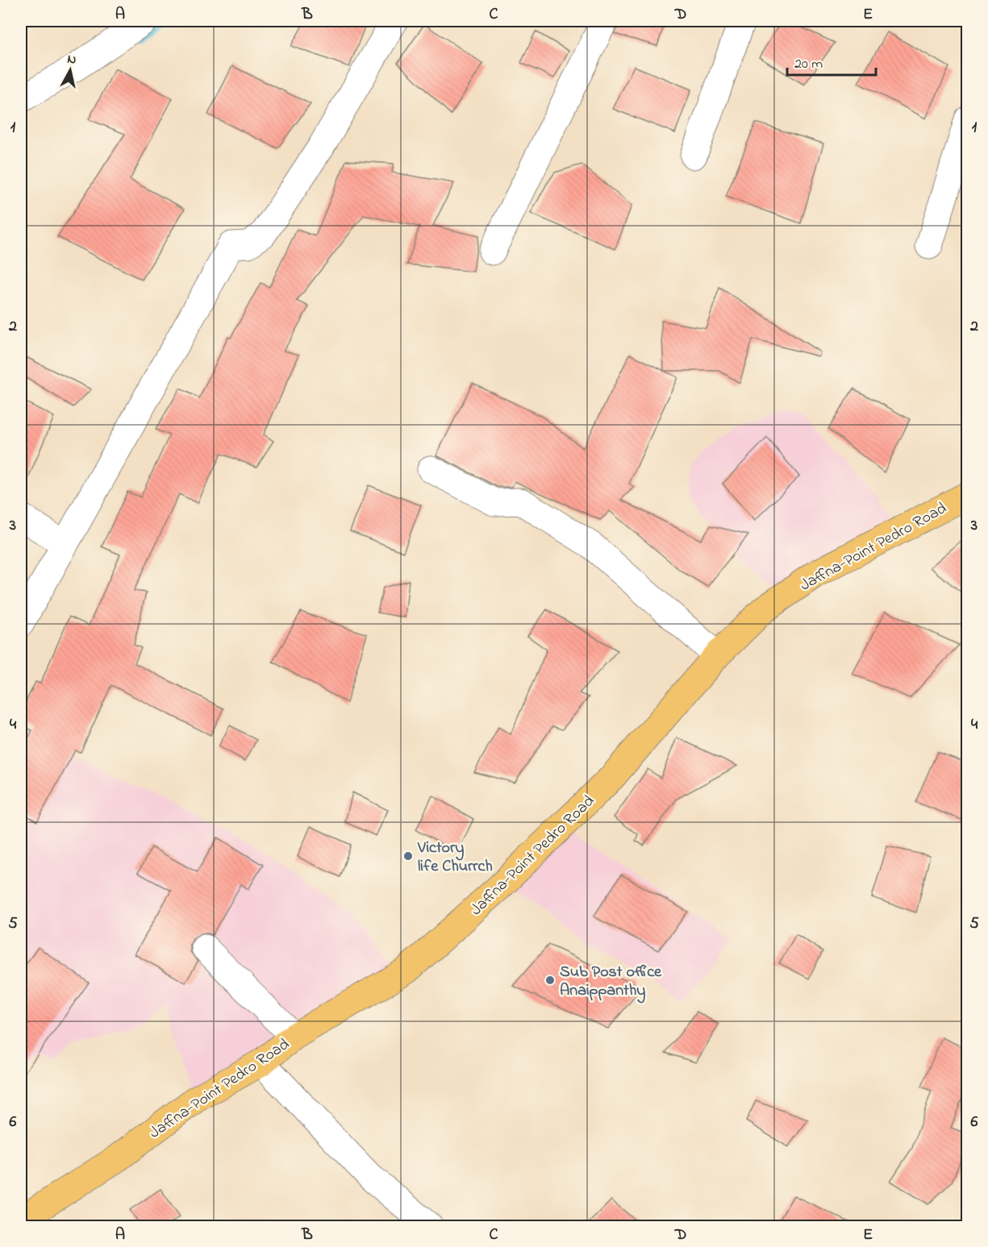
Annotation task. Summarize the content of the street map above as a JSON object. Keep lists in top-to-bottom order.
{
  "streets": {
    "main road": ["Jaffna-Point Pedro Road"]
  },
  "places": ["Victory life Churrch", "Sub Post office Anaippanthy"],
  "scale_bar": "20 m",
  "north": "top",
  "grid": {
    "columns": [
      "A",
      "B",
      "C",
      "D",
      "E"
    ],
    "rows": [
      "1",
      "2",
      "3",
      "4",
      "5",
      "6"
    ]
  }
}
